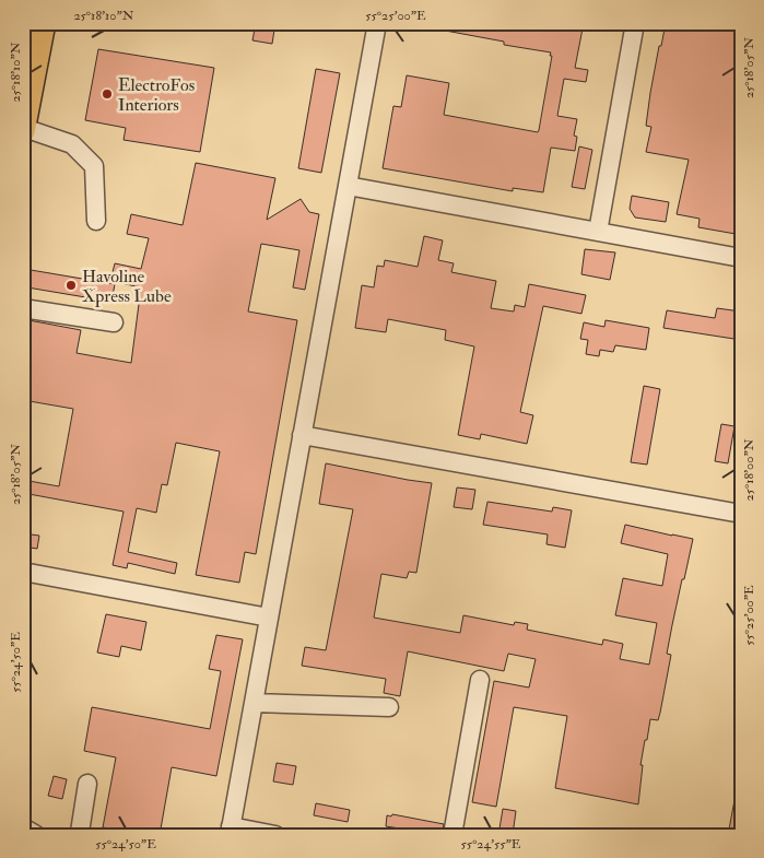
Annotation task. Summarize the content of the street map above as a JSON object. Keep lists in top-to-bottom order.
{
  "places": ["ElectroFos Interiors", "Havoline Xpress Lube"],
  "coordinates": [
    "25°18'10\"N",
    "55°25'00\"E",
    "25°18'05\"N",
    "25°18'00\"N",
    "55°24'50\"E",
    "55°24'55\"E"
  ]
}
